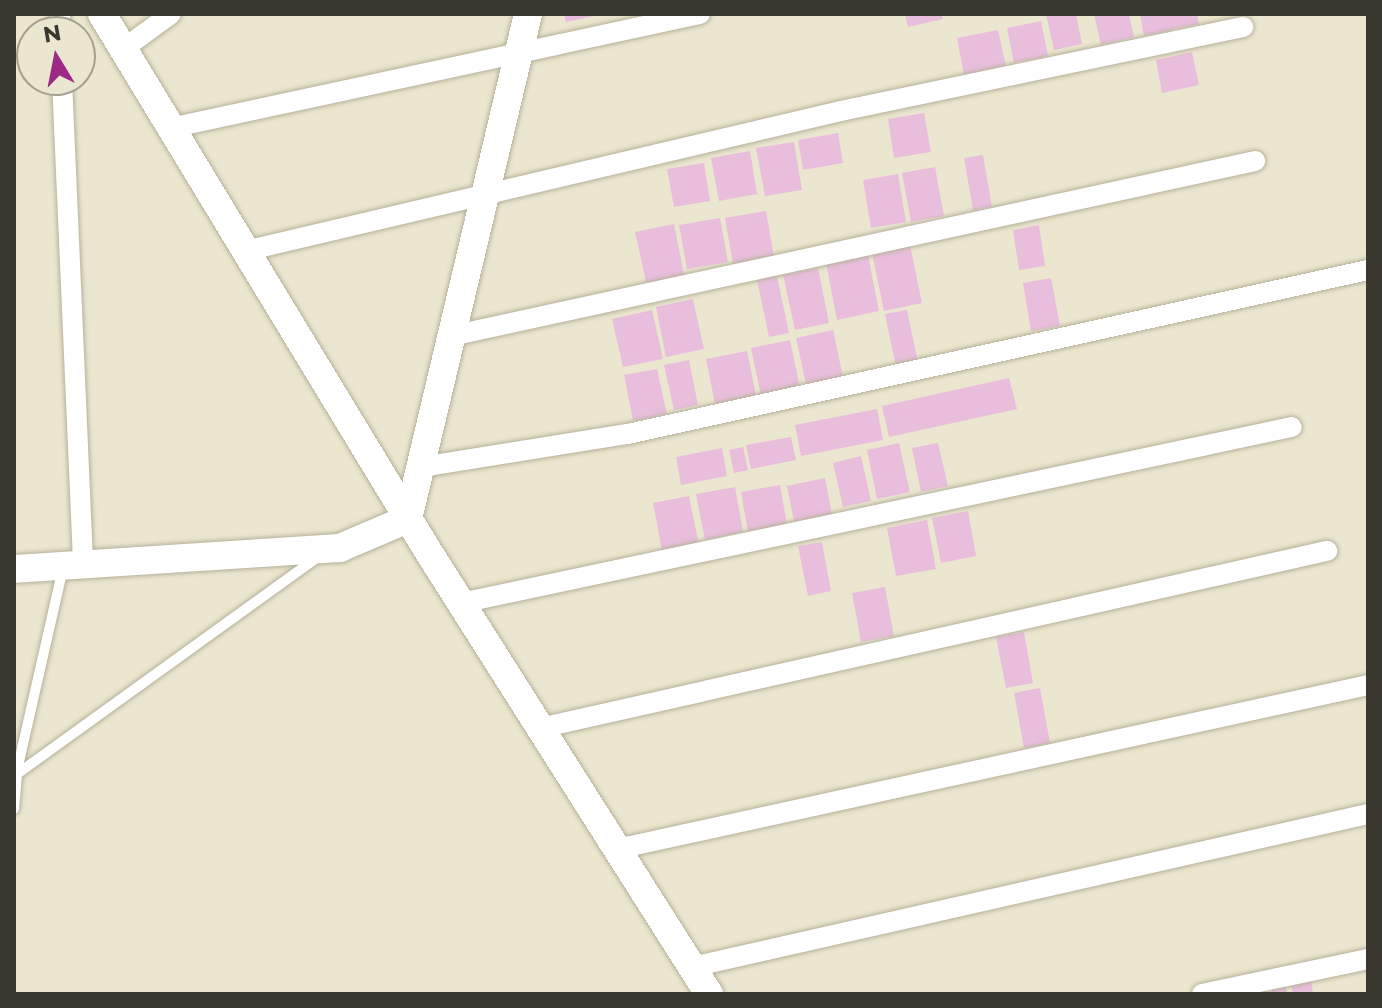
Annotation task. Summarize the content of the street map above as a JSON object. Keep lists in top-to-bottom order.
{
  "north": "top"
}
